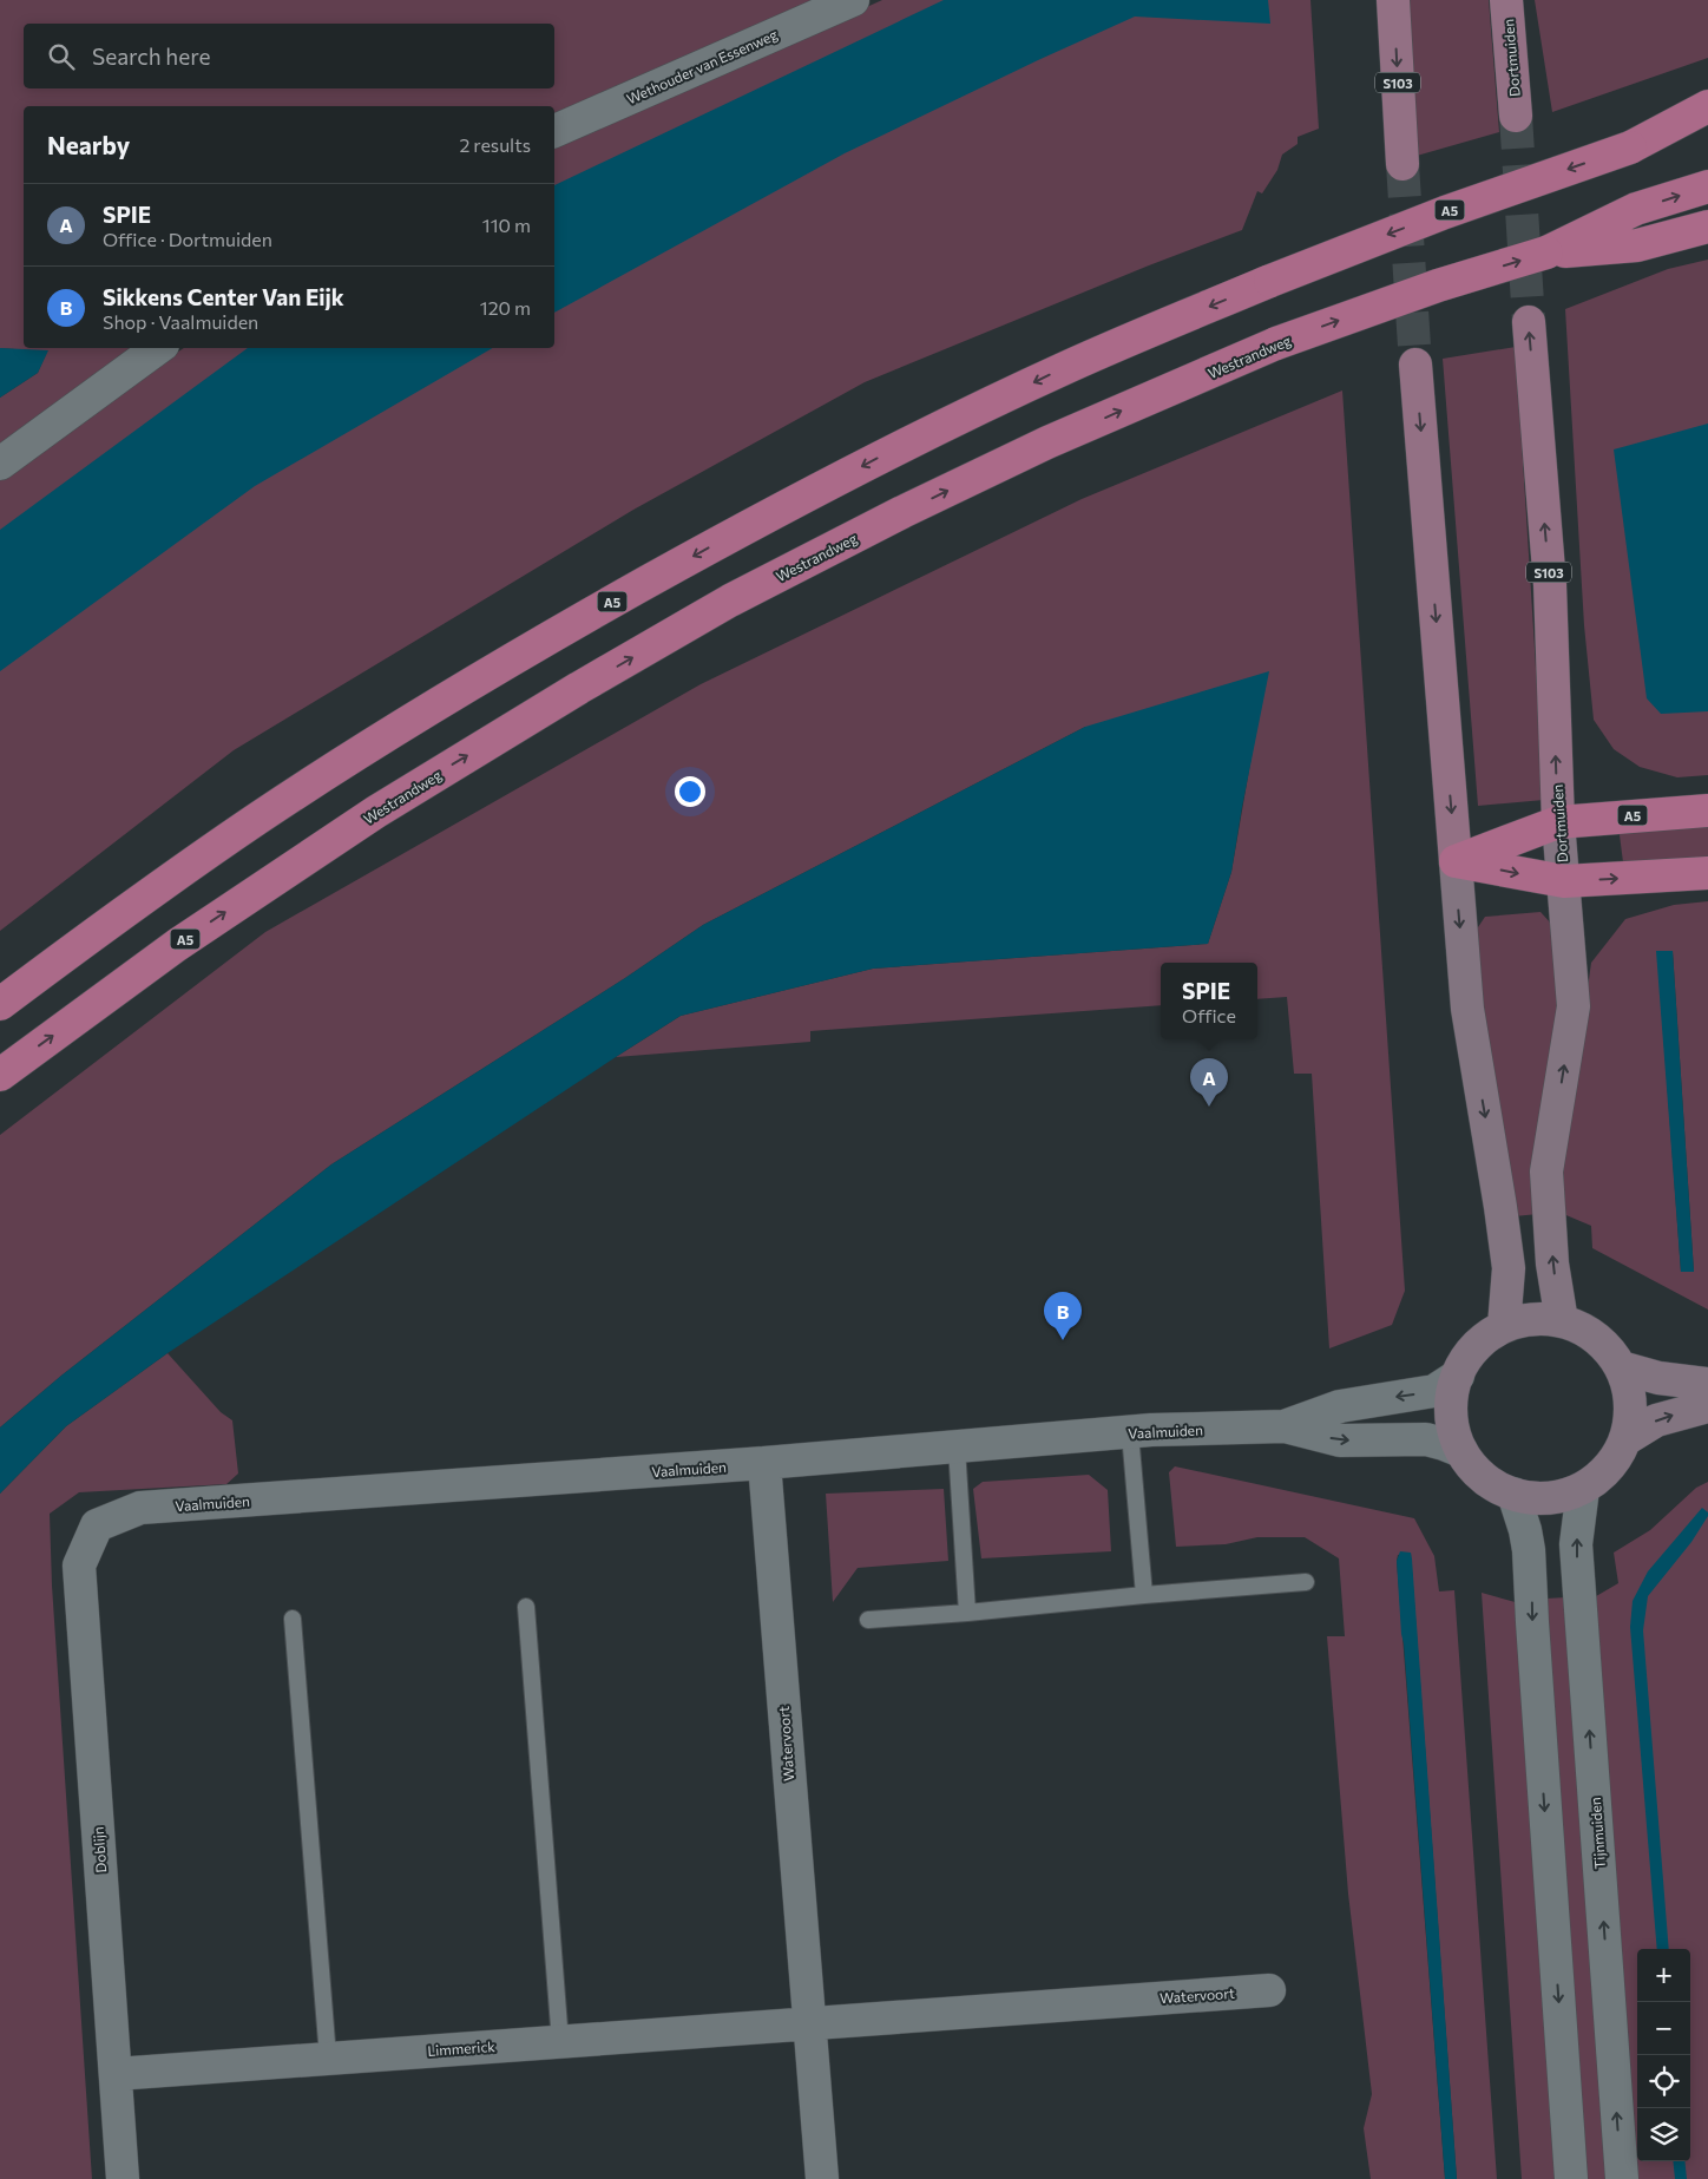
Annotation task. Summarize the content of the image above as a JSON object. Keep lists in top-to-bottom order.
{
  "streets": {
    "highway": ["A5", "Westrandweg"],
    "main road": ["Dortmuiden", "S103"],
    "street": [
      "Wethouder van Essenweg",
      "Vaalmuiden",
      "Watervoort",
      "Tijnmuiden",
      "Doblijn",
      "Limmerick"
    ]
  },
  "crossings": [
    ["Dortmuiden", "A5"],
    ["Dortmuiden", "Vaalmuiden"],
    ["Dortmuiden", "Tijnmuiden"],
    ["A5", "Westrandweg"],
    ["Vaalmuiden", "Watervoort"],
    ["Vaalmuiden", "Tijnmuiden"],
    ["Vaalmuiden", "Doblijn"],
    ["Watervoort", "Limmerick"],
    ["Doblijn", "Limmerick"]
  ],
  "page": {
    "search": "Search here",
    "heading": ["Nearby", "2 results"],
    "list": [
      {
        "mark": "A",
        "name": "SPIE",
        "note": "Office · Dortmuiden",
        "value": "110 m"
      },
      {
        "mark": "B",
        "name": "Sikkens Center Van Eijk",
        "note": "Shop · Vaalmuiden",
        "value": "120 m"
      }
    ],
    "popup": ["SPIE", "Office"],
    "pins": ["A", "B"],
    "map_buttons": ["+", "−"]
  }
}
